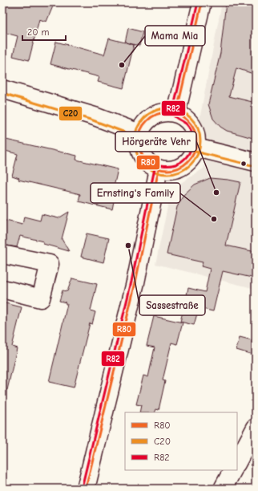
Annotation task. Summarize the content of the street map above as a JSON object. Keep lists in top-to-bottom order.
{
  "places": [
    "Mama Mia",
    "Hörgeräte Vehr",
    "Ernsting's Family",
    "Sassestraße"
  ],
  "lines": ["transit line R80", "transit line R82", "transit line C20"],
  "legend": ["R80", "C20", "R82"],
  "scale_bar": "20 m"
}
